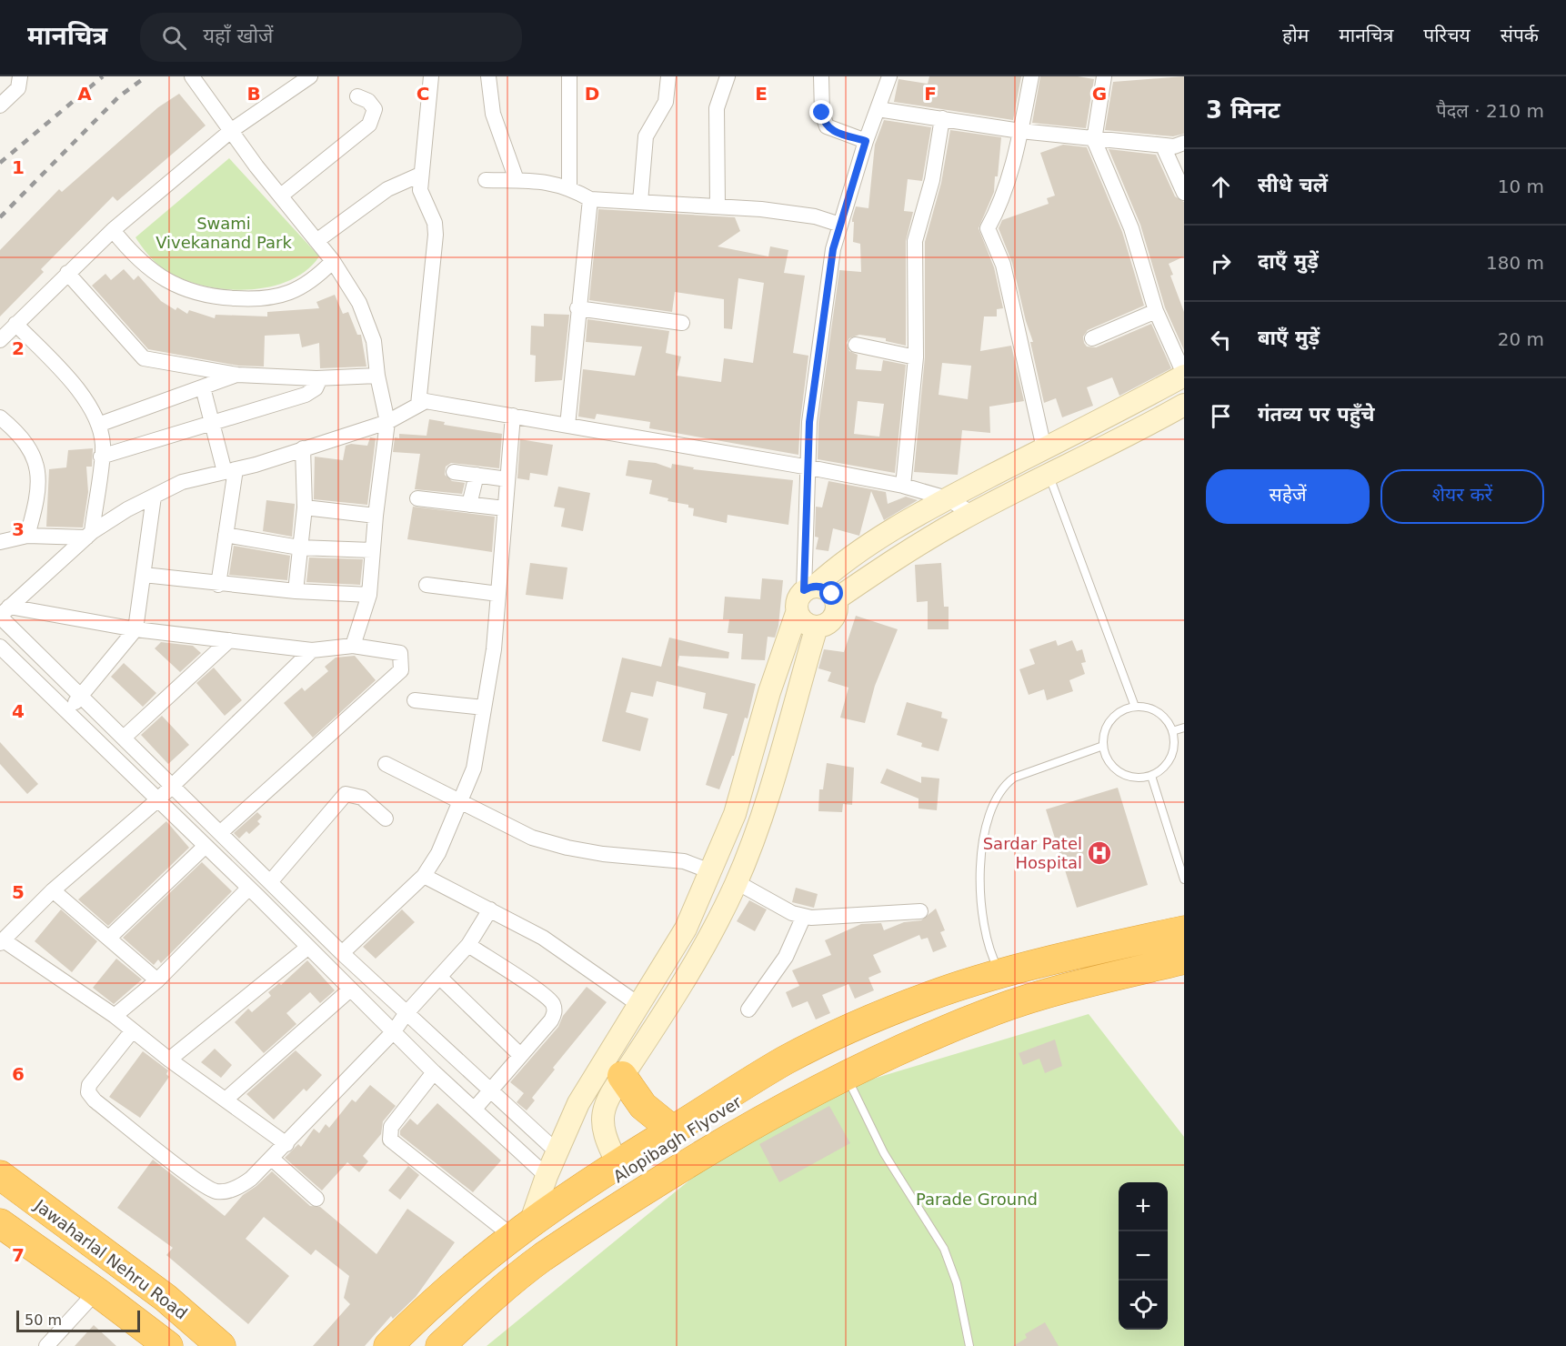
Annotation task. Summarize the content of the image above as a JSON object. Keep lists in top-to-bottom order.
{
  "streets": {
    "highway": ["Alopibagh Flyover", "Jawaharlal Nehru Road"]
  },
  "parks": ["Swami Vivekanand Park", "Parade Ground"],
  "places": {
    "hospital": ["Sardar Patel Hospital"]
  },
  "scale_bar": "50 m",
  "page": {
    "header": "मानचित्र",
    "search": "यहाँ खोजें",
    "nav": [
      "होम",
      "मानचित्र",
      "परिचय",
      "संपर्क"
    ],
    "heading": ["3 मिनट", "पैदल · 210 m"],
    "list": [
      ["सीधे चलें", "10 m"],
      ["दाएँ मुड़ें", "180 m"],
      ["बाएँ मुड़ें", "20 m"],
      "गंतव्य पर पहुँचे"
    ],
    "buttons": ["सहेजें", "शेयर करें"],
    "map_buttons": ["+", "−"],
    "scale": "50 m"
  },
  "grid": {
    "columns": [
      "A",
      "B",
      "C",
      "D",
      "E",
      "F",
      "G"
    ],
    "rows": [
      "1",
      "2",
      "3",
      "4",
      "5",
      "6",
      "7"
    ]
  }
}
